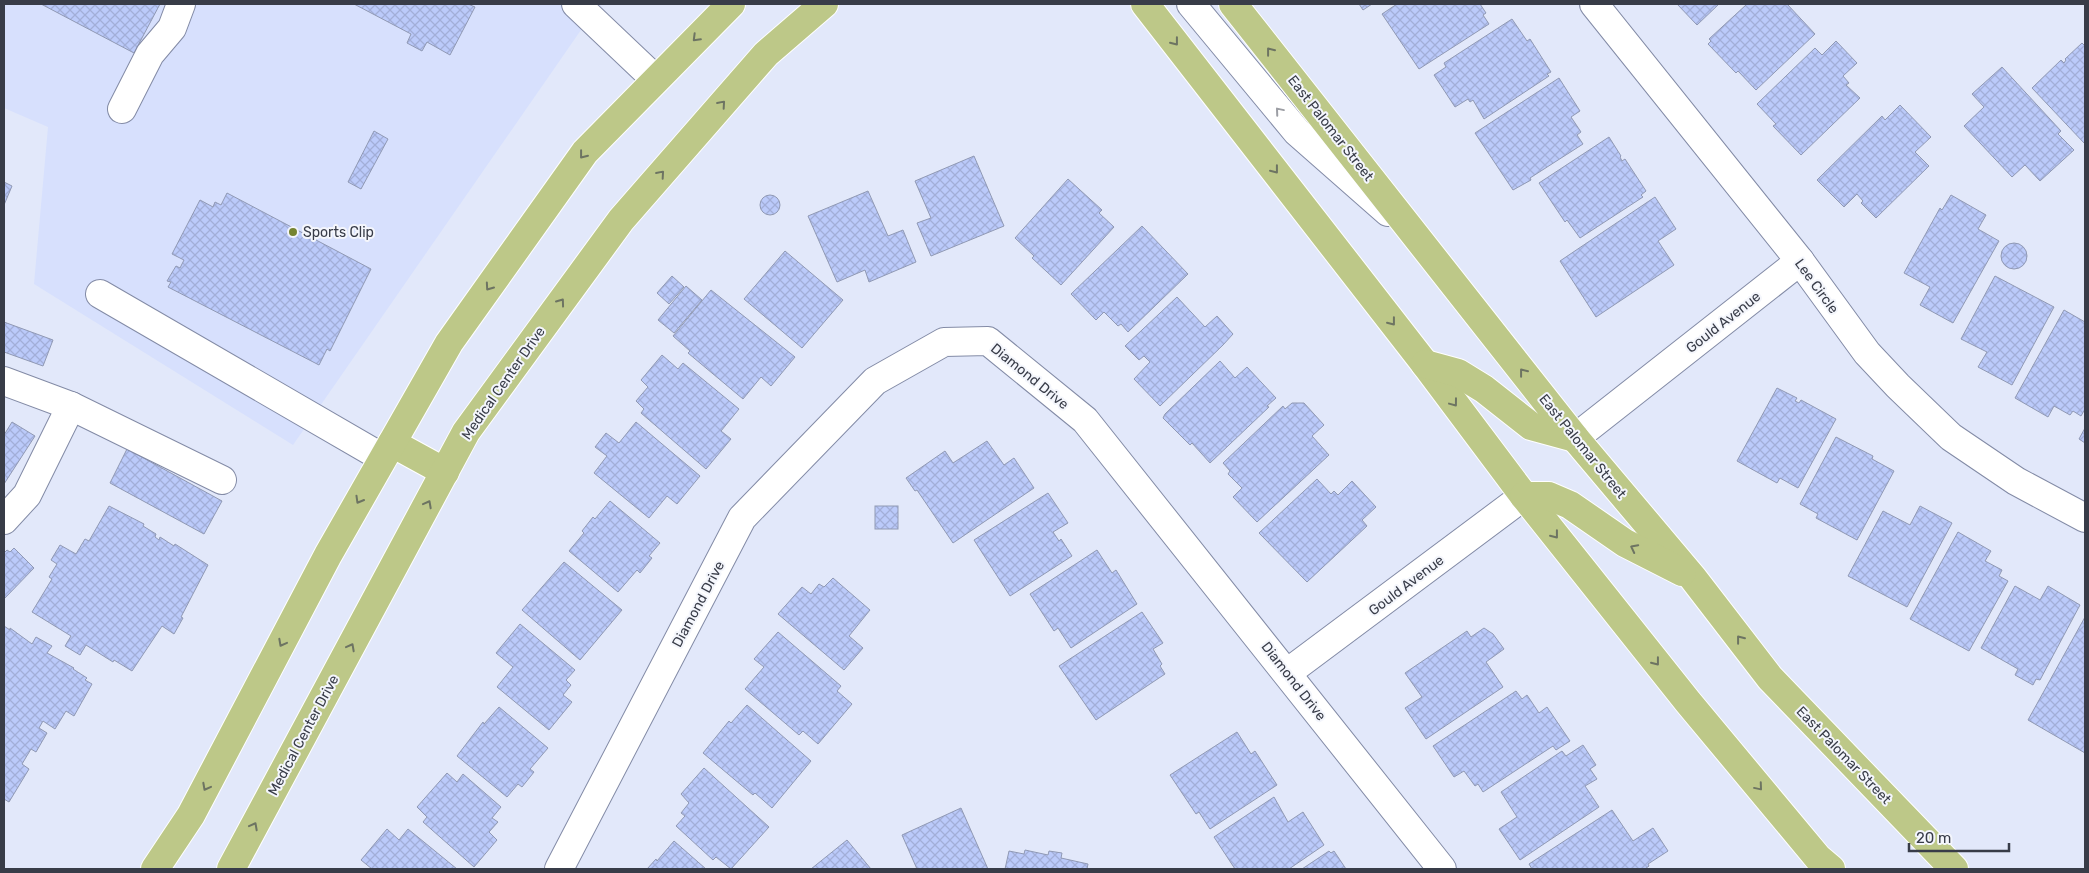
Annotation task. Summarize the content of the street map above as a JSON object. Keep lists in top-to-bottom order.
{
  "streets": {
    "main road": ["East Palomar Street", "Medical Center Drive"],
    "street": ["Lee Circle", "Gould Avenue", "Diamond Drive"]
  },
  "crossings": [
    ["East Palomar Street", "Gould Avenue"],
    ["Lee Circle", "Gould Avenue"],
    ["Gould Avenue", "Diamond Drive"]
  ],
  "places": ["Sports Clip"],
  "scale_bar": "20 m"
}
